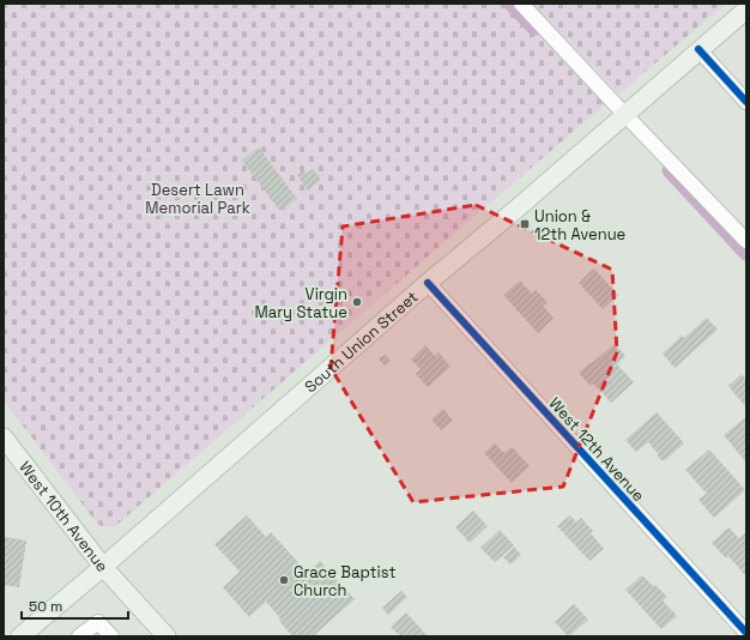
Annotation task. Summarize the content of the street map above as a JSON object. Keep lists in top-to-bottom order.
{
  "streets": {
    "main road": ["South Union Street", "West 10th Avenue"],
    "street": ["West 12th Avenue"]
  },
  "crossings": [
    ["South Union Street", "West 12th Avenue"],
    ["South Union Street", "West 10th Avenue"]
  ],
  "parks": ["Desert Lawn Memorial Park"],
  "places": {
    "transit": ["Union & 12th Avenue"],
    "other": ["Virgin Mary Statue", "Grace Baptist Church"]
  },
  "scale_bar": "50 m"
}
